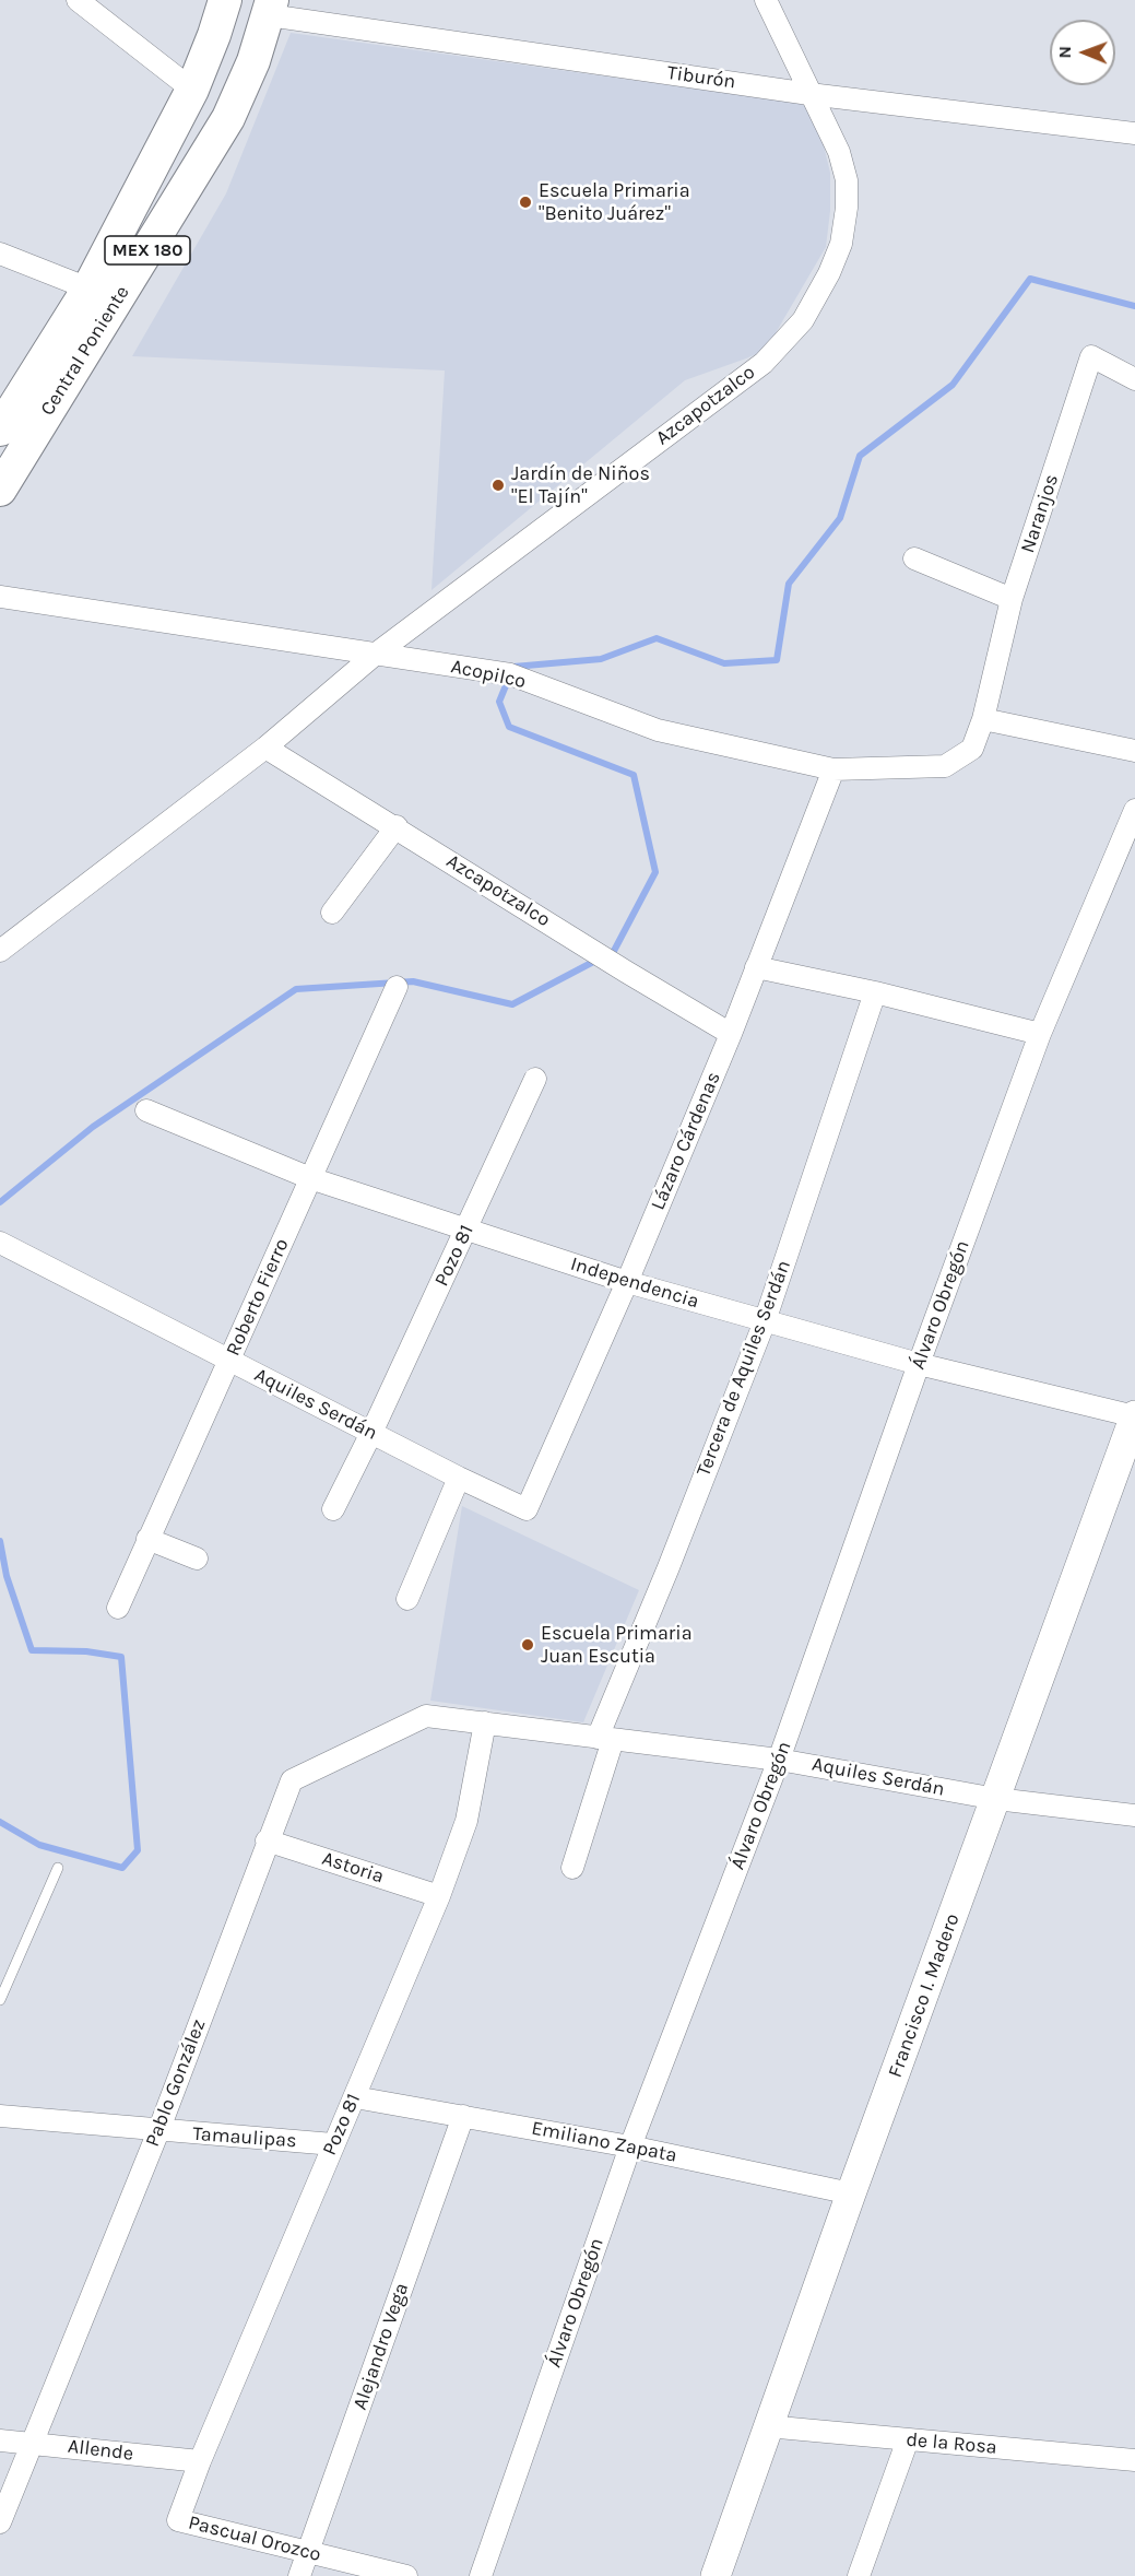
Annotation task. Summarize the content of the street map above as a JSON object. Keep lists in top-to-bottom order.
{
  "streets": {
    "main road": ["MEX 180", "Central Poniente"],
    "street": [
      "Tiburón",
      "Azcapotzalco",
      "Naranjos",
      "Acopilco",
      "Lázaro Cárdenas",
      "Pozo 81",
      "Independencia",
      "Roberto Fierro",
      "Álvaro Obregón",
      "Tercera de Aquiles Serdán",
      "Aquiles Serdán",
      "Astoria",
      "Francisco I. Madero",
      "Pablo González",
      "Tamaulipas",
      "Emiliano Zapata",
      "Alejandro Vega",
      "de la Rosa",
      "Allende",
      "Pascual Orozco"
    ]
  },
  "crossings": [
    ["Tiburón", "Central Poniente"],
    ["Tiburón", "Azcapotzalco"],
    ["Azcapotzalco", "Acopilco"],
    ["Azcapotzalco", "Lázaro Cárdenas"],
    ["Naranjos", "Acopilco"],
    ["Acopilco", "Lázaro Cárdenas"],
    ["Lázaro Cárdenas", "Independencia"],
    ["Lázaro Cárdenas", "Aquiles Serdán"],
    ["Pozo 81", "Independencia"],
    ["Pozo 81", "Aquiles Serdán"],
    ["Pozo 81", "Astoria"],
    ["Pozo 81", "Tamaulipas"],
    ["Pozo 81", "Emiliano Zapata"],
    ["Pozo 81", "Allende"],
    ["Pozo 81", "Pascual Orozco"],
    ["Independencia", "Roberto Fierro"],
    ["Independencia", "Álvaro Obregón"],
    ["Independencia", "Tercera de Aquiles Serdán"],
    ["Independencia", "Francisco I. Madero"],
    ["Roberto Fierro", "Aquiles Serdán"],
    ["Álvaro Obregón", "Aquiles Serdán"],
    ["Álvaro Obregón", "Emiliano Zapata"],
    ["Tercera de Aquiles Serdán", "Aquiles Serdán"],
    ["Aquiles Serdán", "Francisco I. Madero"],
    ["Aquiles Serdán", "Pablo González"],
    ["Astoria", "Pablo González"],
    ["Francisco I. Madero", "Emiliano Zapata"],
    ["Francisco I. Madero", "de la Rosa"],
    ["Pablo González", "Tamaulipas"],
    ["Pablo González", "Allende"],
    ["Emiliano Zapata", "Alejandro Vega"],
    ["Alejandro Vega", "Pascual Orozco"]
  ],
  "places": ["Escuela Primaria \"Benito Juárez\"", "Jardín de Niños \"El Tajín\"", "Escuela Primaria Juan Escutia"],
  "north": "left"
}
